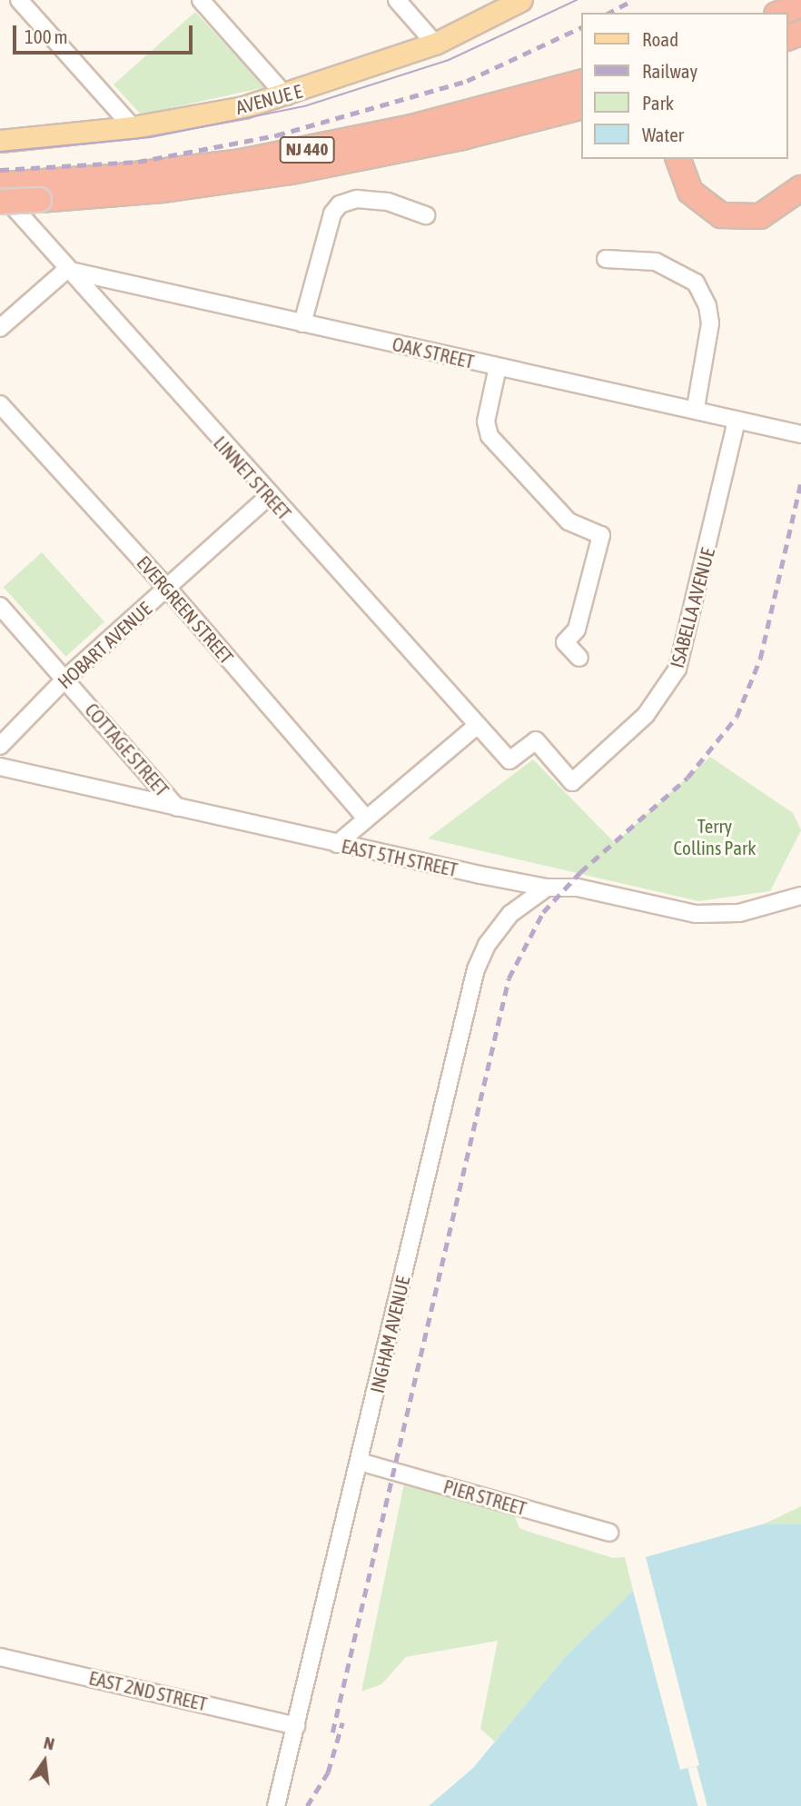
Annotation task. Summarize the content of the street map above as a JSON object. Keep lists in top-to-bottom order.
{
  "streets": {
    "highway": ["NJ 440"],
    "main road": ["AVENUE E"],
    "street": [
      "OAK STREET",
      "LINNET STREET",
      "ISABELLA AVENUE",
      "EVERGREEN STREET",
      "HOBART AVENUE",
      "COTTAGE STREET",
      "EAST 5TH STREET",
      "INGHAM AVENUE",
      "PIER STREET",
      "EAST 2ND STREET"
    ]
  },
  "crossings": [
    ["OAK STREET", "LINNET STREET"],
    ["OAK STREET", "ISABELLA AVENUE"],
    ["LINNET STREET", "ISABELLA AVENUE"],
    ["LINNET STREET", "HOBART AVENUE"],
    ["EVERGREEN STREET", "HOBART AVENUE"],
    ["HOBART AVENUE", "COTTAGE STREET"],
    ["COTTAGE STREET", "EAST 5TH STREET"],
    ["EAST 5TH STREET", "INGHAM AVENUE"],
    ["INGHAM AVENUE", "PIER STREET"],
    ["INGHAM AVENUE", "EAST 2ND STREET"]
  ],
  "parks": ["Terry Collins Park"],
  "legend": [
    "Road",
    "Railway",
    "Park",
    "Water"
  ],
  "scale_bar": "100 m",
  "north": "top"
}
